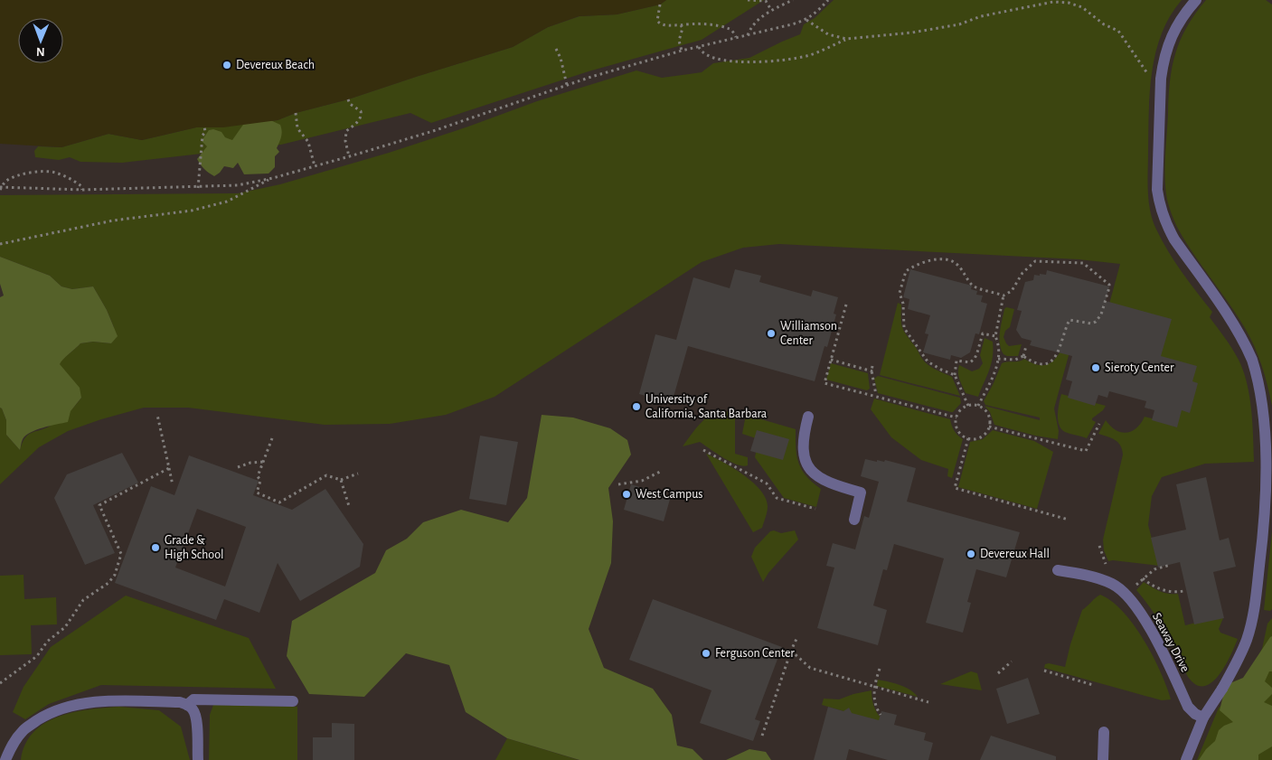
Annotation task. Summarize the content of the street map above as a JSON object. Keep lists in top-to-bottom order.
{
  "streets": {
    "street": ["Seaway Drive"]
  },
  "places": [
    "Devereux Beach",
    "Williamson Center",
    "Sieroty Center",
    "University of California, Santa Barbara",
    "West Campus",
    "Grade & High School",
    "Devereux Hall",
    "Ferguson Center"
  ],
  "north": "bottom"
}
